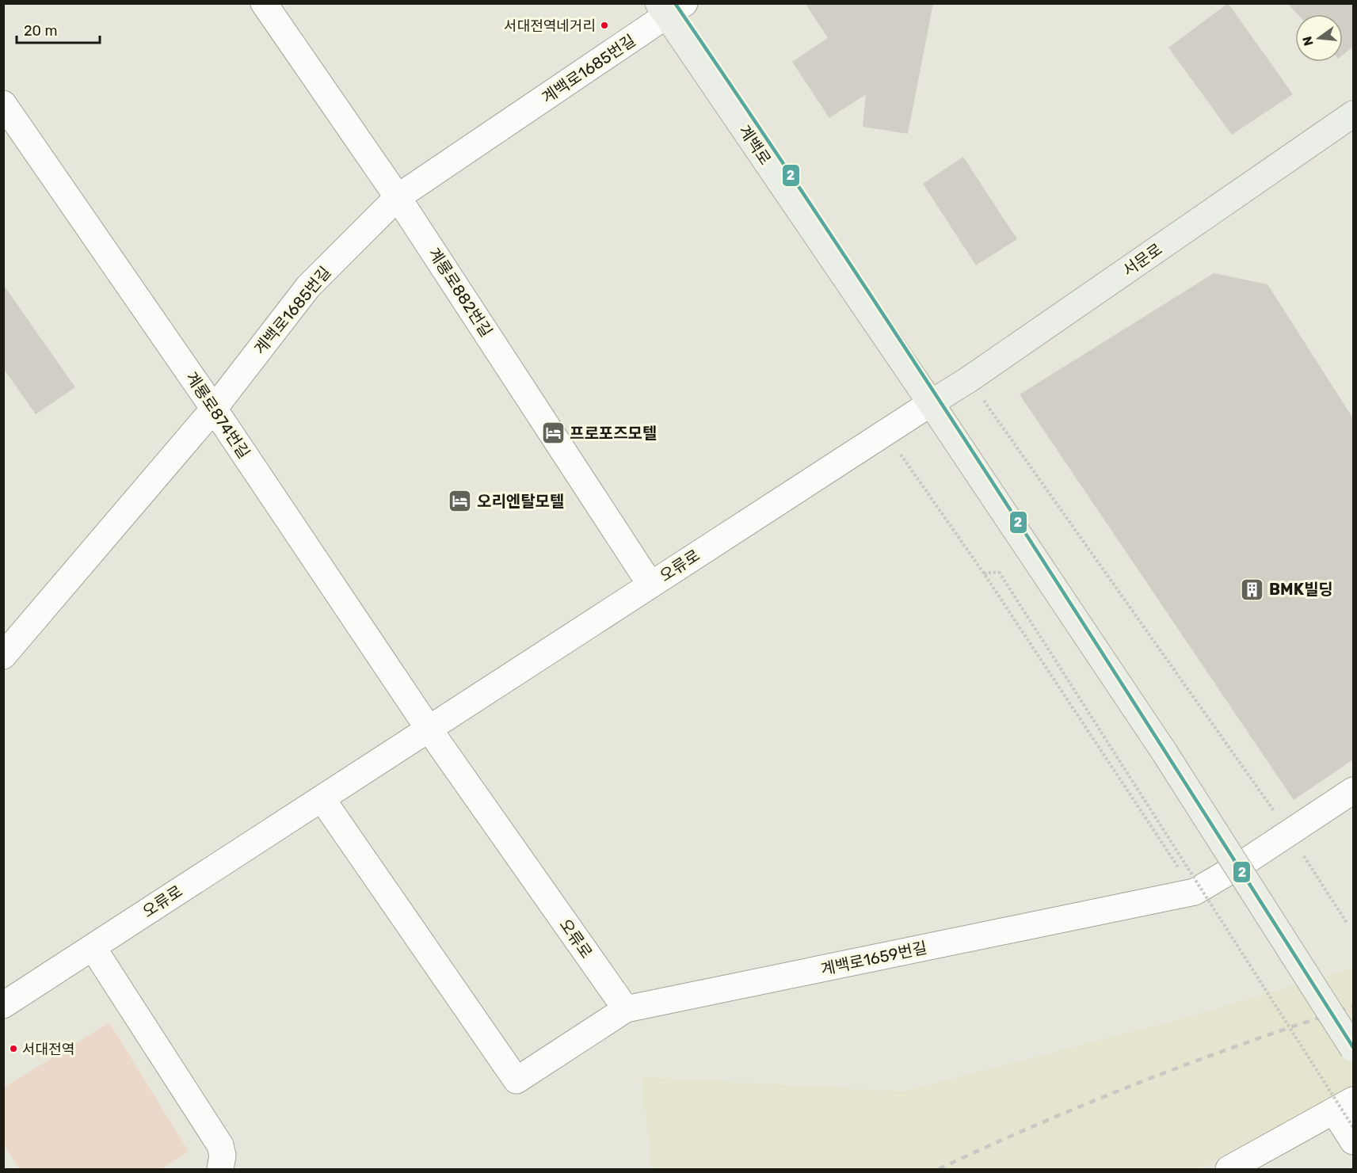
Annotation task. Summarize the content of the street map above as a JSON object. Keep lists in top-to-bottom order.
{
  "streets": {
    "main road": ["계백로", "서문로"],
    "street": [
      "계백로1685번길",
      "계룡로882번길",
      "계룡로874번길",
      "오류로",
      "계백로1659번길"
    ]
  },
  "crossings": [
    ["계백로1685번길", "계백로"],
    ["계백로1685번길", "계룡로882번길"],
    ["계백로1685번길", "계룡로874번길"],
    ["계백로", "서문로"],
    ["계백로", "오류로"],
    ["서문로", "오류로"],
    ["계룡로882번길", "오류로"],
    ["계룡로874번길", "오류로"],
    ["오류로", "계백로1659번길"]
  ],
  "places": {
    "other": ["서대전역네거리", "서대전역"],
    "hotel": ["프로포즈모텔", "오리엔탈모텔"],
    "building": ["BMK빌딩"]
  },
  "lines": ["transit line 2"],
  "scale_bar": "20 m",
  "north": "left"
}
